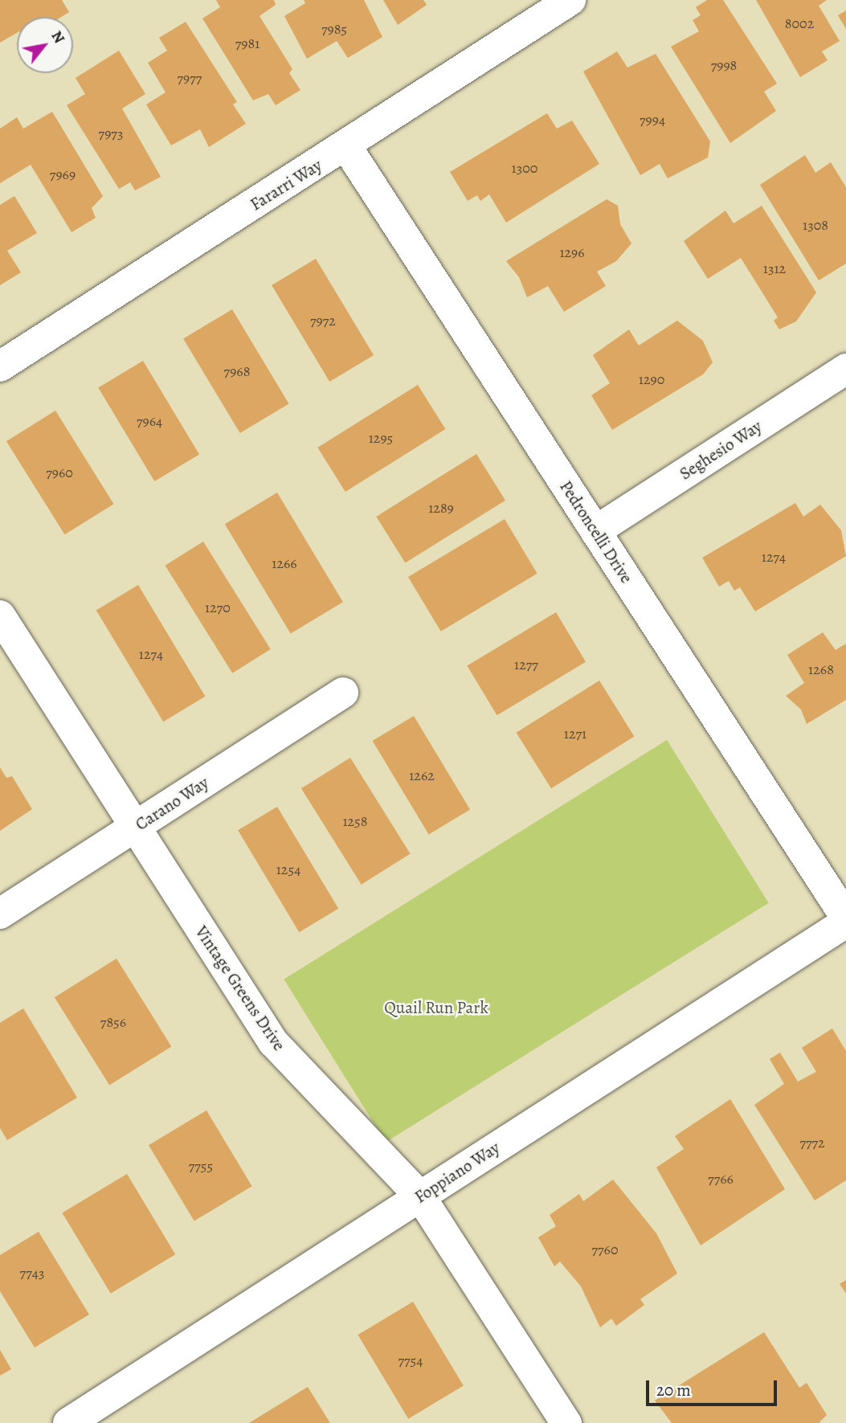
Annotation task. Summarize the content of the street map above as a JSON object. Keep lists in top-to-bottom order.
{
  "streets": {
    "street": [
      "Fararri Way",
      "Seghesio Way",
      "Pedroncelli Drive",
      "Carano Way",
      "Vintage Greens Drive",
      "Foppiano Way"
    ]
  },
  "crossings": [
    ["Fararri Way", "Pedroncelli Drive"],
    ["Seghesio Way", "Pedroncelli Drive"],
    ["Carano Way", "Vintage Greens Drive"],
    ["Vintage Greens Drive", "Foppiano Way"]
  ],
  "parks": ["Quail Run Park"],
  "house_numbers": [
    "8002",
    "7985",
    "7981",
    "7998",
    "7977",
    "7994",
    "7973",
    "1300",
    "7969",
    "1308",
    "1296",
    "1312",
    "7972",
    "7968",
    "1290",
    "7964",
    "1295",
    "7960",
    "1289",
    "1274",
    "1266",
    "1270",
    "1274",
    "1277",
    "1268",
    "1271",
    "1262",
    "1258",
    "1254",
    "7856",
    "7772",
    "7755",
    "7766",
    "7760",
    "7743",
    "7754"
  ],
  "scale_bar": "20 m",
  "north": "top right"
}
